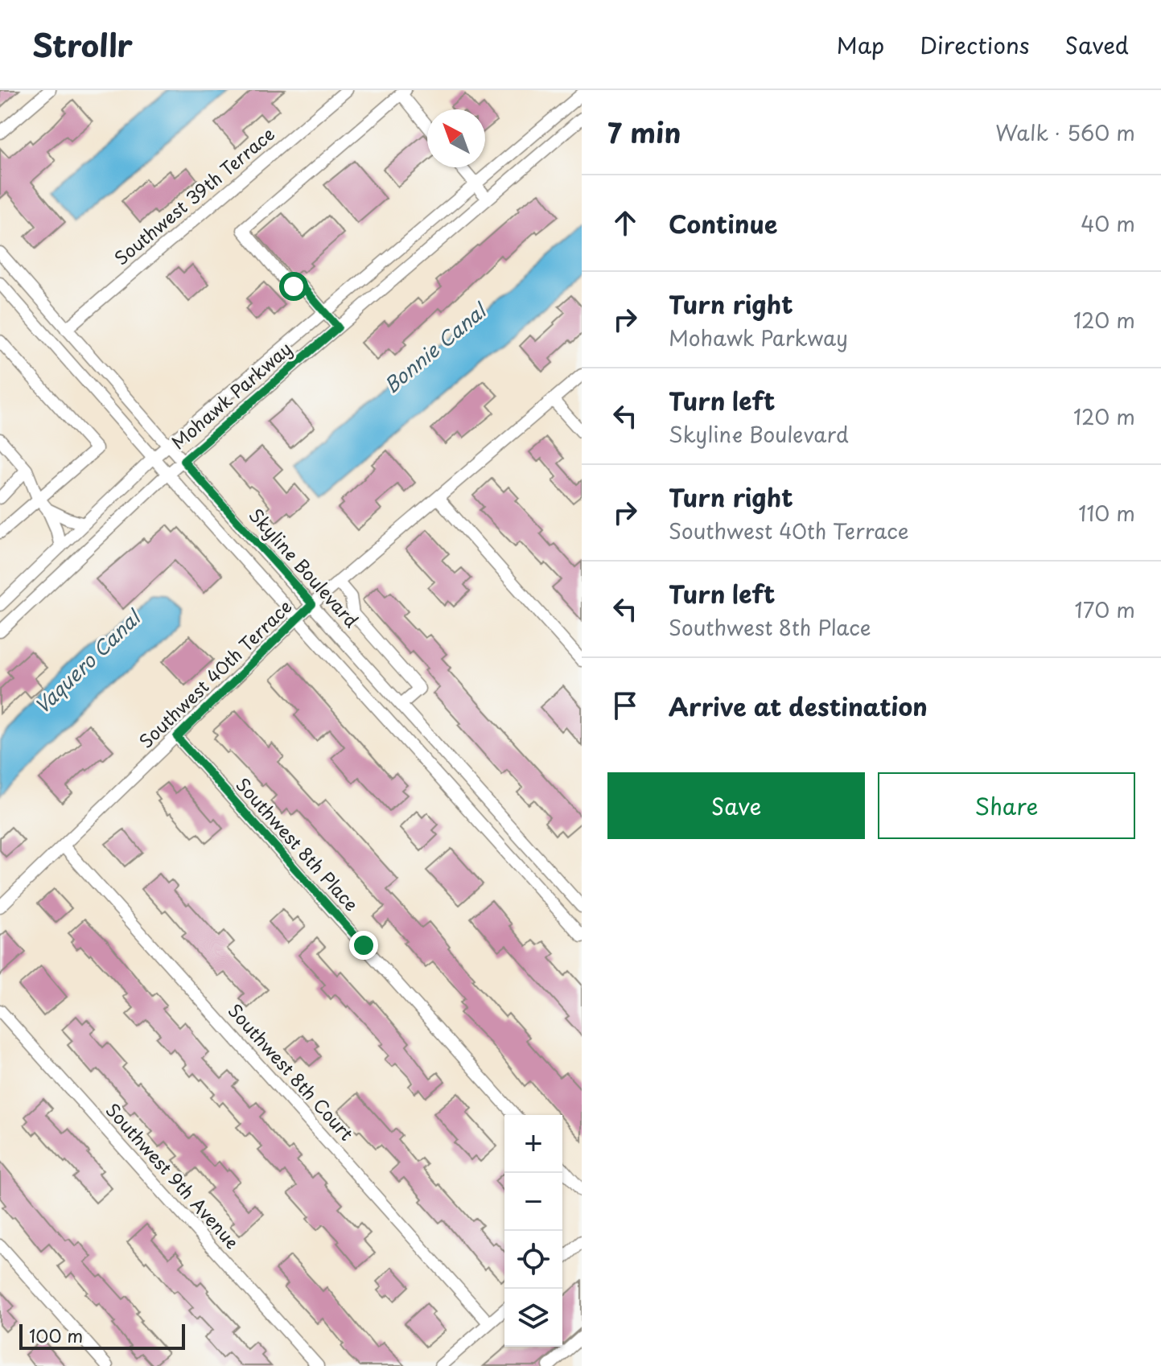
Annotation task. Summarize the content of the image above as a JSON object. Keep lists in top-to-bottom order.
{
  "streets": {
    "street": [
      "Southwest 39th Terrace",
      "Mohawk Parkway",
      "Skyline Boulevard",
      "Southwest 40th Terrace",
      "Southwest 8th Place",
      "Southwest 8th Court",
      "Southwest 9th Avenue"
    ]
  },
  "crossings": [
    ["Southwest 39th Terrace", "Skyline Boulevard"],
    ["Mohawk Parkway", "Skyline Boulevard"],
    ["Skyline Boulevard", "Southwest 40th Terrace"],
    ["Southwest 40th Terrace", "Southwest 8th Place"],
    ["Southwest 40th Terrace", "Southwest 8th Court"]
  ],
  "water": ["Bonnie Canal", "Vaquero Canal"],
  "scale_bar": "100 m",
  "north": "top left",
  "page": {
    "header": "Strollr",
    "nav": ["Map", "Directions", "Saved"],
    "heading": ["7 min", "Walk · 560 m"],
    "list": [
      ["Continue", "40 m"],
      ["Turn right", "Mohawk Parkway", "120 m"],
      ["Turn left", "Skyline Boulevard", "120 m"],
      ["Turn right", "Southwest 40th Terrace", "110 m"],
      ["Turn left", "Southwest 8th Place", "170 m"],
      "Arrive at destination"
    ],
    "buttons": ["Save", "Share"],
    "map_buttons": ["+", "−"],
    "scale": "100 m"
  }
}
